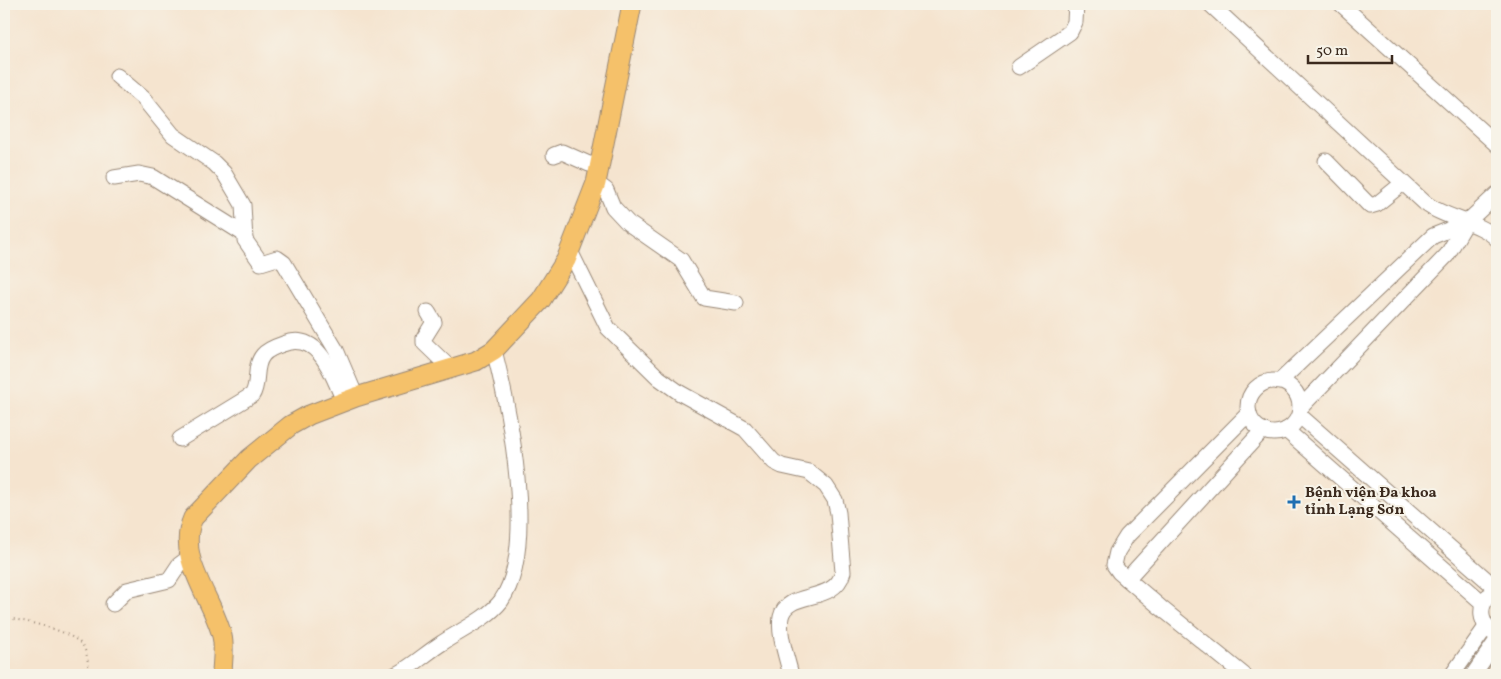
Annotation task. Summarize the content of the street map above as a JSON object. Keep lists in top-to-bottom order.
{
  "places": {
    "health": ["Bệnh viện Đa khoa tỉnh Lạng Sơn"]
  },
  "scale_bar": "50 m"
}
